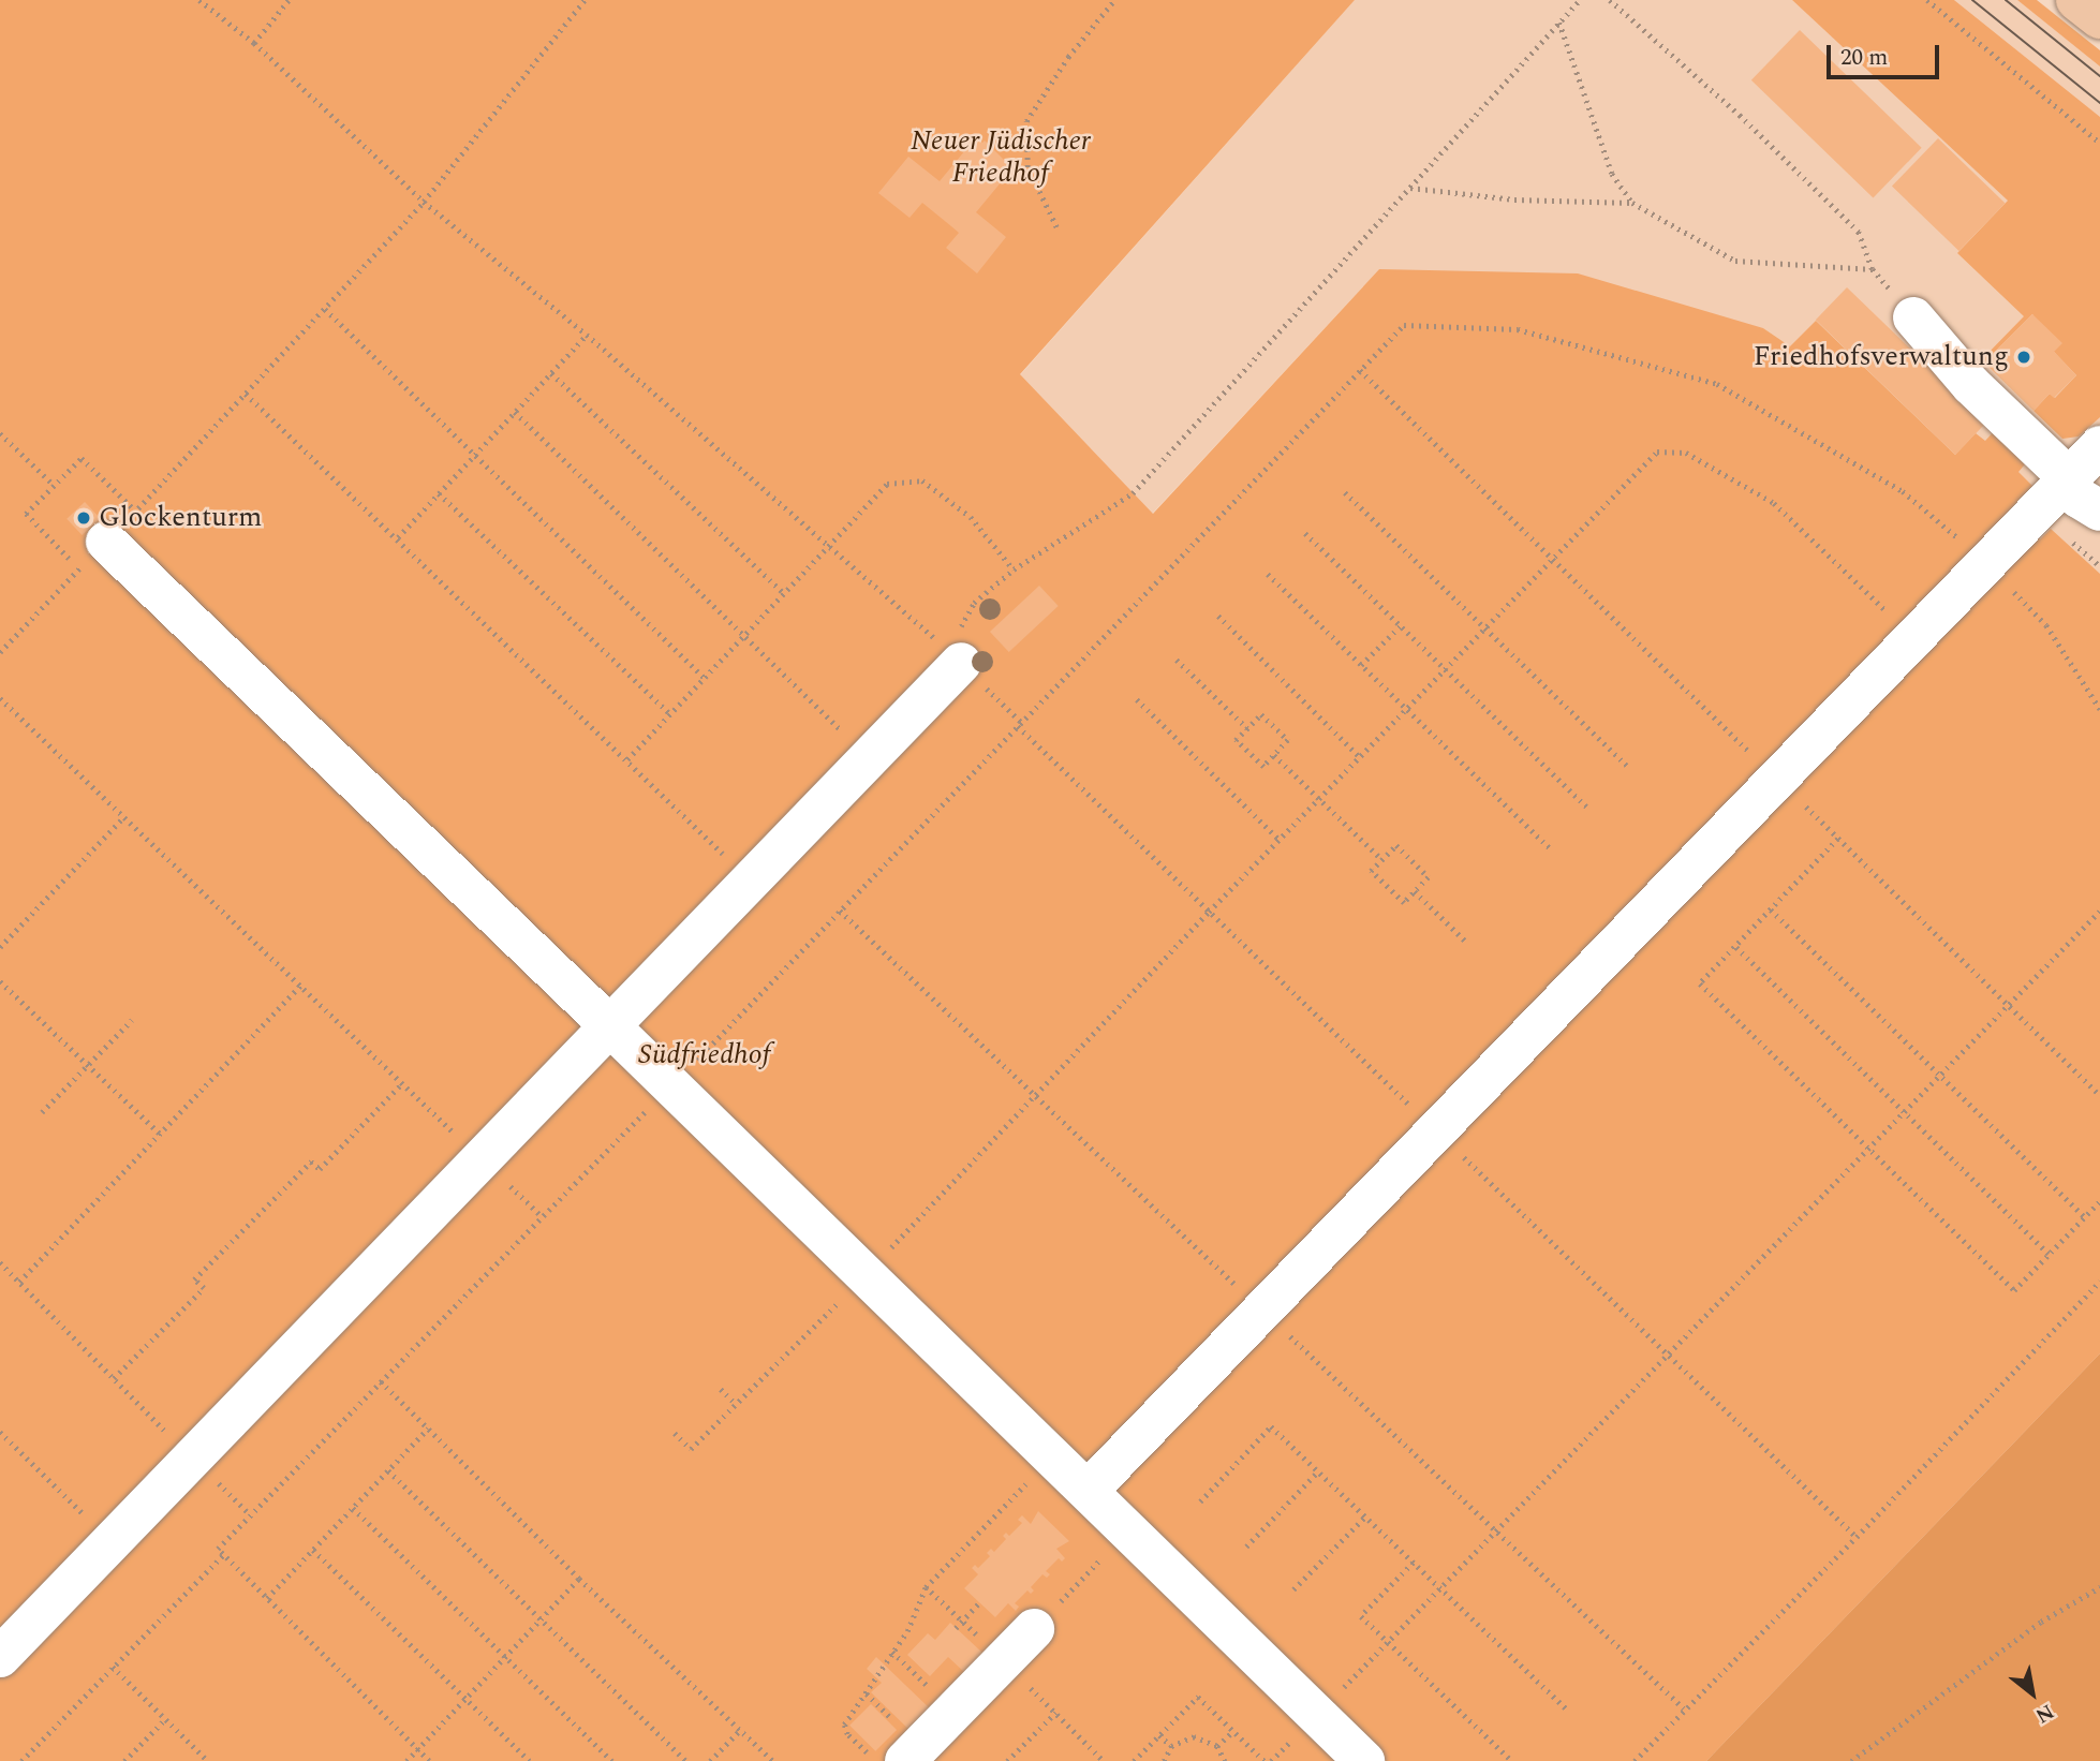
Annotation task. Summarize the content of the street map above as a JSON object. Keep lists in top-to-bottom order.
{
  "parks": ["Neuer Jüdischer Friedhof", "Südfriedhof"],
  "places": ["Friedhofsverwaltung", "Glockenturm"],
  "scale_bar": "20 m",
  "north": "bottom right"
}
